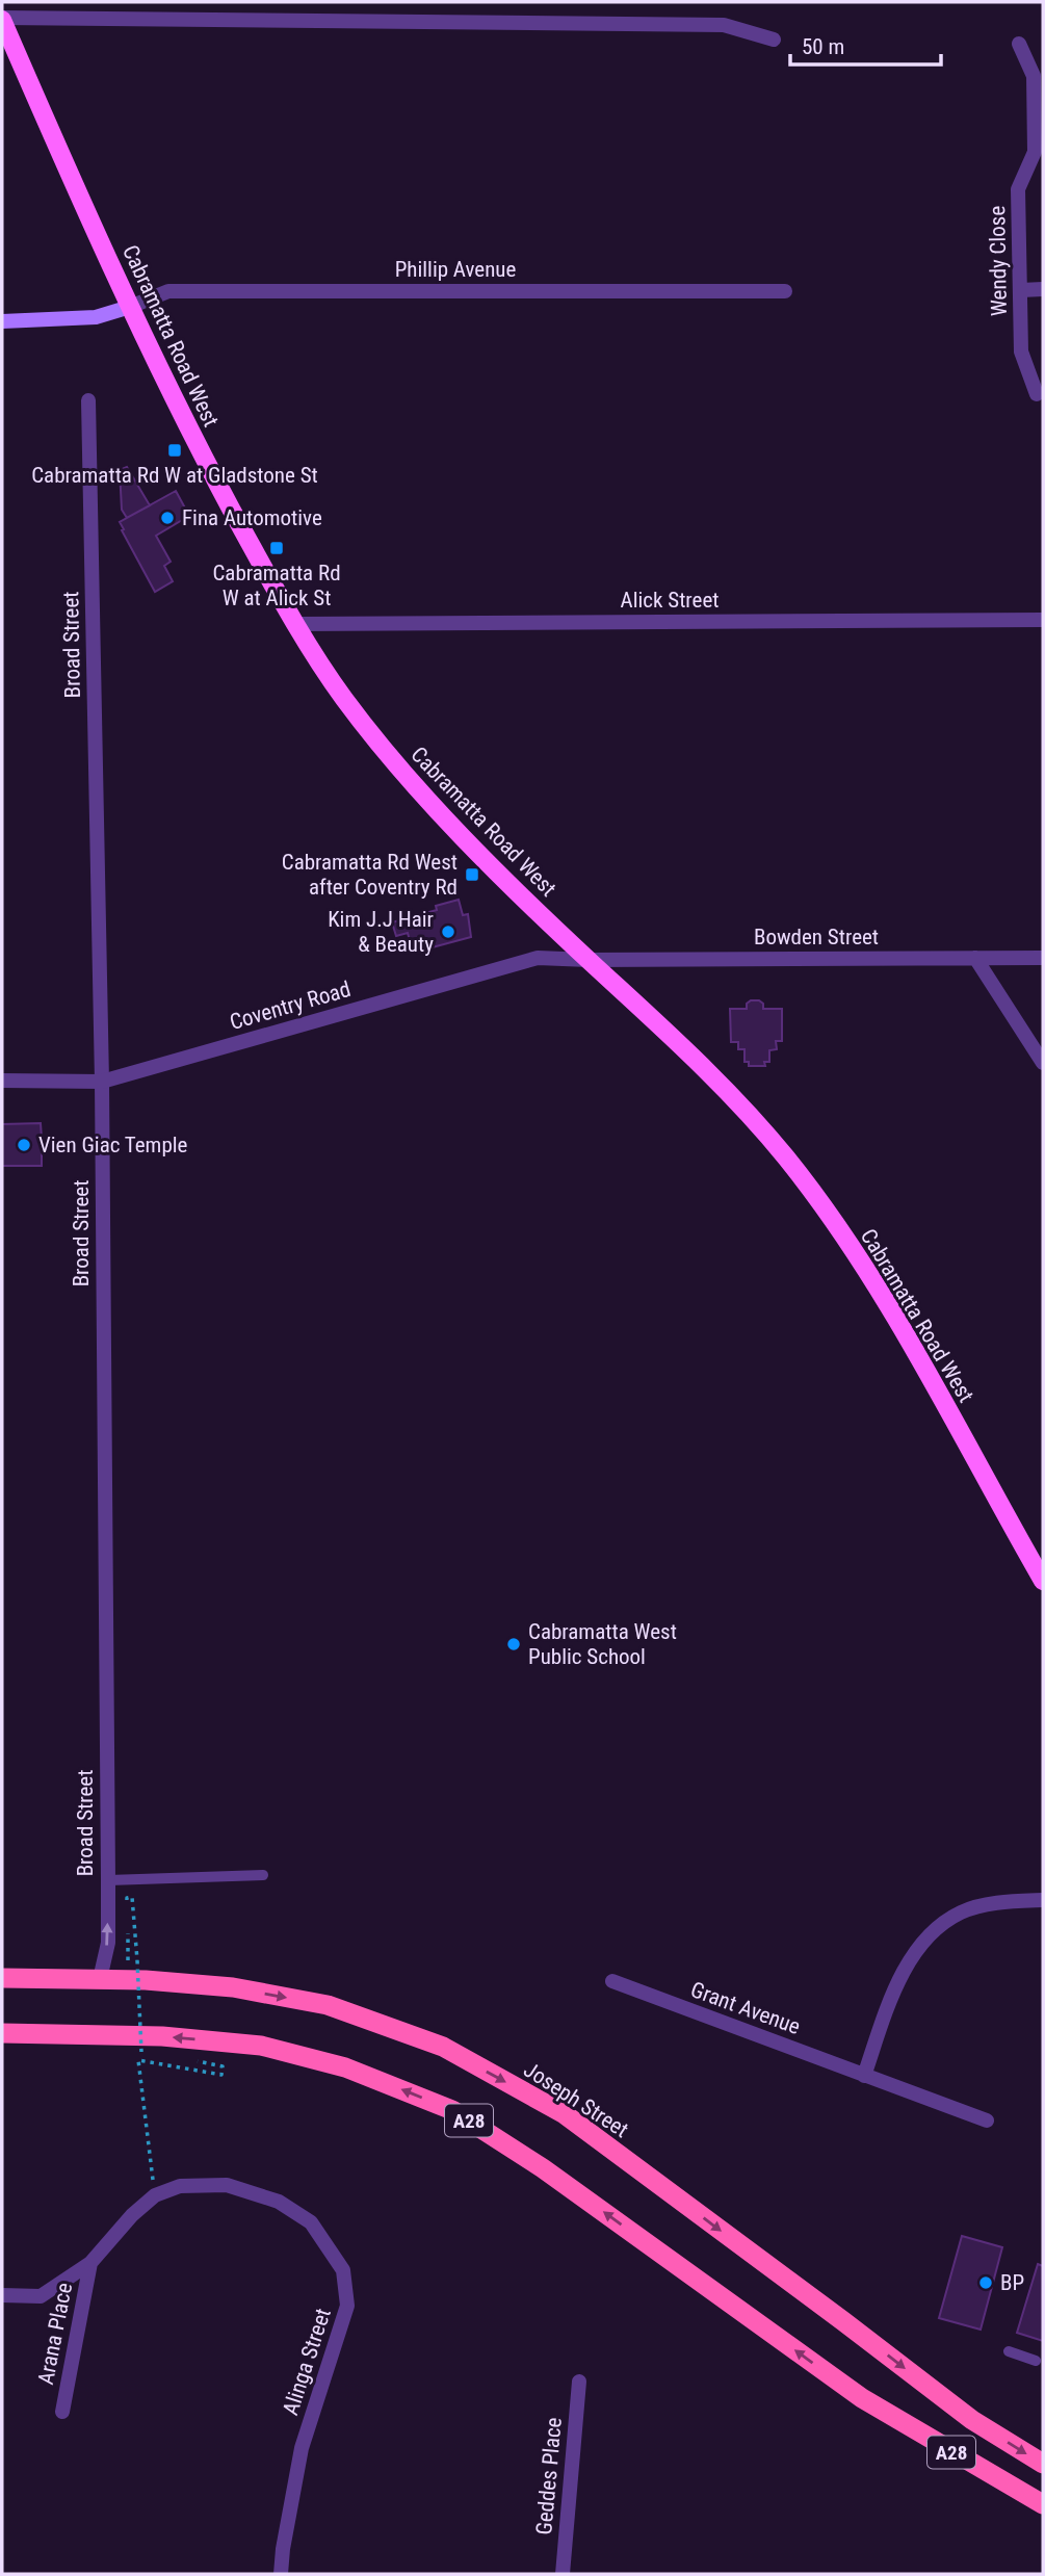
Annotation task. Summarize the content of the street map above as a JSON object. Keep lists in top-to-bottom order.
{
  "streets": {
    "highway": ["Joseph Street", "A28"],
    "main road": ["Cabramatta Road West"],
    "street": [
      "Wendy Close",
      "Phillip Avenue",
      "Alick Street",
      "Broad Street",
      "Bowden Street",
      "Coventry Road",
      "Grant Avenue",
      "Arana Place",
      "Alinga Street",
      "Geddes Place"
    ]
  },
  "crossings": [
    ["Phillip Avenue", "Cabramatta Road West"],
    ["Cabramatta Road West", "Alick Street"],
    ["Cabramatta Road West", "Bowden Street"],
    ["Cabramatta Road West", "Coventry Road"],
    ["Broad Street", "Coventry Road"],
    ["Broad Street", "Joseph Street"],
    ["Bowden Street", "Coventry Road"],
    ["Arana Place", "Alinga Street"]
  ],
  "places": {
    "transit": ["Cabramatta Rd W at Gladstone St", "Cabramatta Rd W at Alick St", "Cabramatta Rd West after Coventry Rd"],
    "other": [
      "Fina Automotive",
      "Kim J.J Hair & Beauty",
      "Vien Giac Temple",
      "Cabramatta West Public School",
      "BP"
    ]
  },
  "scale_bar": "50 m"
}
